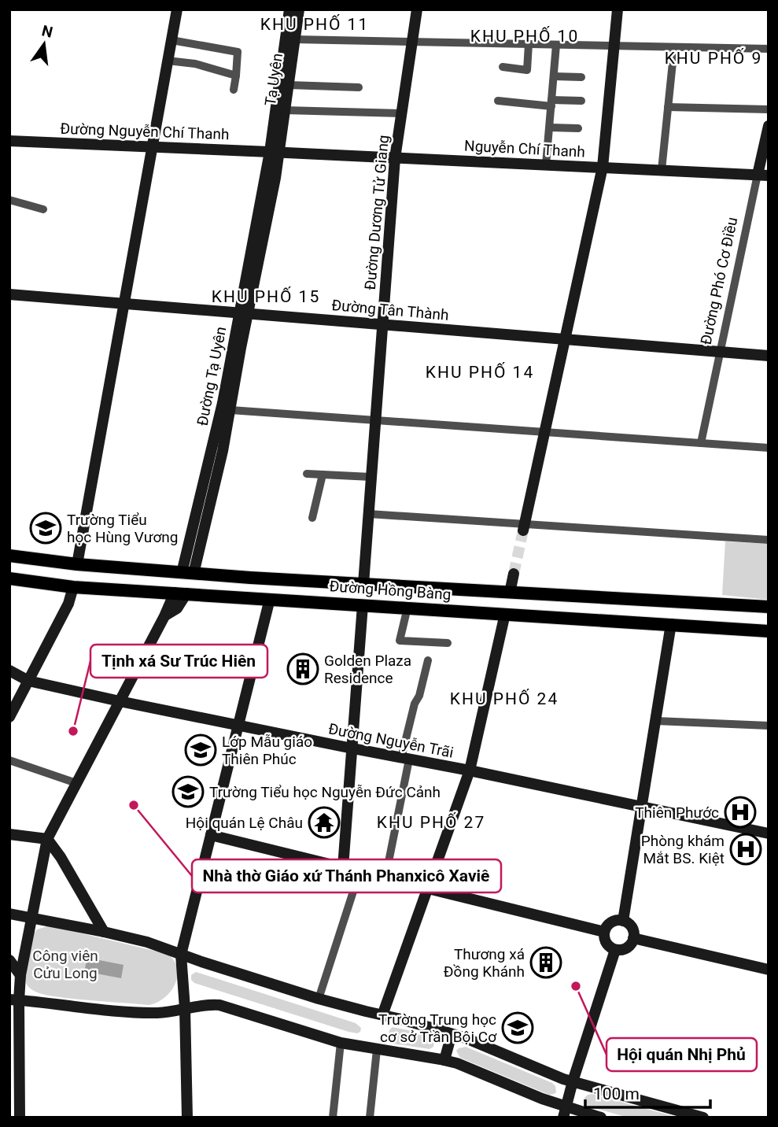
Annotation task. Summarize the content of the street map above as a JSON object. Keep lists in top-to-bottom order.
{
  "streets": {
    "main road": ["Đường Hồng Bàng"],
    "street": [
      "Tạ Uyên",
      "Đường Nguyễn Chí Thanh",
      "Nguyễn Chí Thanh",
      "Đường Dương Tử Giang",
      "Đường Phó Cơ Điều",
      "Đường Tân Thành",
      "Đường Tạ Uyên",
      "Đường Nguyễn Trãi"
    ]
  },
  "crossings": [
    ["Tạ Uyên", "Đường Nguyễn Chí Thanh"],
    ["Tạ Uyên", "Nguyễn Chí Thanh"],
    ["Tạ Uyên", "Đường Tạ Uyên"],
    ["Đường Nguyễn Chí Thanh", "Nguyễn Chí Thanh"],
    ["Đường Nguyễn Chí Thanh", "Đường Tạ Uyên"],
    ["Nguyễn Chí Thanh", "Đường Dương Tử Giang"],
    ["Nguyễn Chí Thanh", "Đường Phó Cơ Điều"],
    ["Nguyễn Chí Thanh", "Đường Tạ Uyên"],
    ["Đường Dương Tử Giang", "Đường Tân Thành"],
    ["Đường Dương Tử Giang", "Đường Hồng Bàng"],
    ["Đường Phó Cơ Điều", "Đường Tân Thành"],
    ["Đường Tân Thành", "Đường Tạ Uyên"],
    ["Đường Tạ Uyên", "Đường Hồng Bàng"]
  ],
  "districts": [
    "KHU PHỐ 11",
    "KHU PHỐ 10",
    "KHU PHỐ 9",
    "KHU PHỐ 15",
    "KHU PHỐ 14",
    "KHU PHỐ 24",
    "KHU PHỐ 27"
  ],
  "parks": ["Công viên Cửu Long"],
  "places": {
    "school or university": [
      "Trường Tiểu học Hùng Vương",
      "Lớp Mẫu giáo Thiên Phúc",
      "Trường Tiểu học Nguyễn Đức Cảnh",
      "Trường Trung học cơ sở Trần Bội Cơ"
    ],
    "building": ["Golden Plaza Residence", "Thương xá Đồng Khánh"],
    "other": ["Tịnh xá Sư Trúc Hiên", "Nhà thờ Giáo xứ Thánh Phanxicô Xaviê", "Hội quán Nhị Phủ"],
    "hospital": ["Thiên Phước", "Phòng khám Mắt BS. Kiệt"],
    "temple": ["Hội quán Lệ Châu"]
  },
  "scale_bar": "100 m",
  "north": "top"
}
